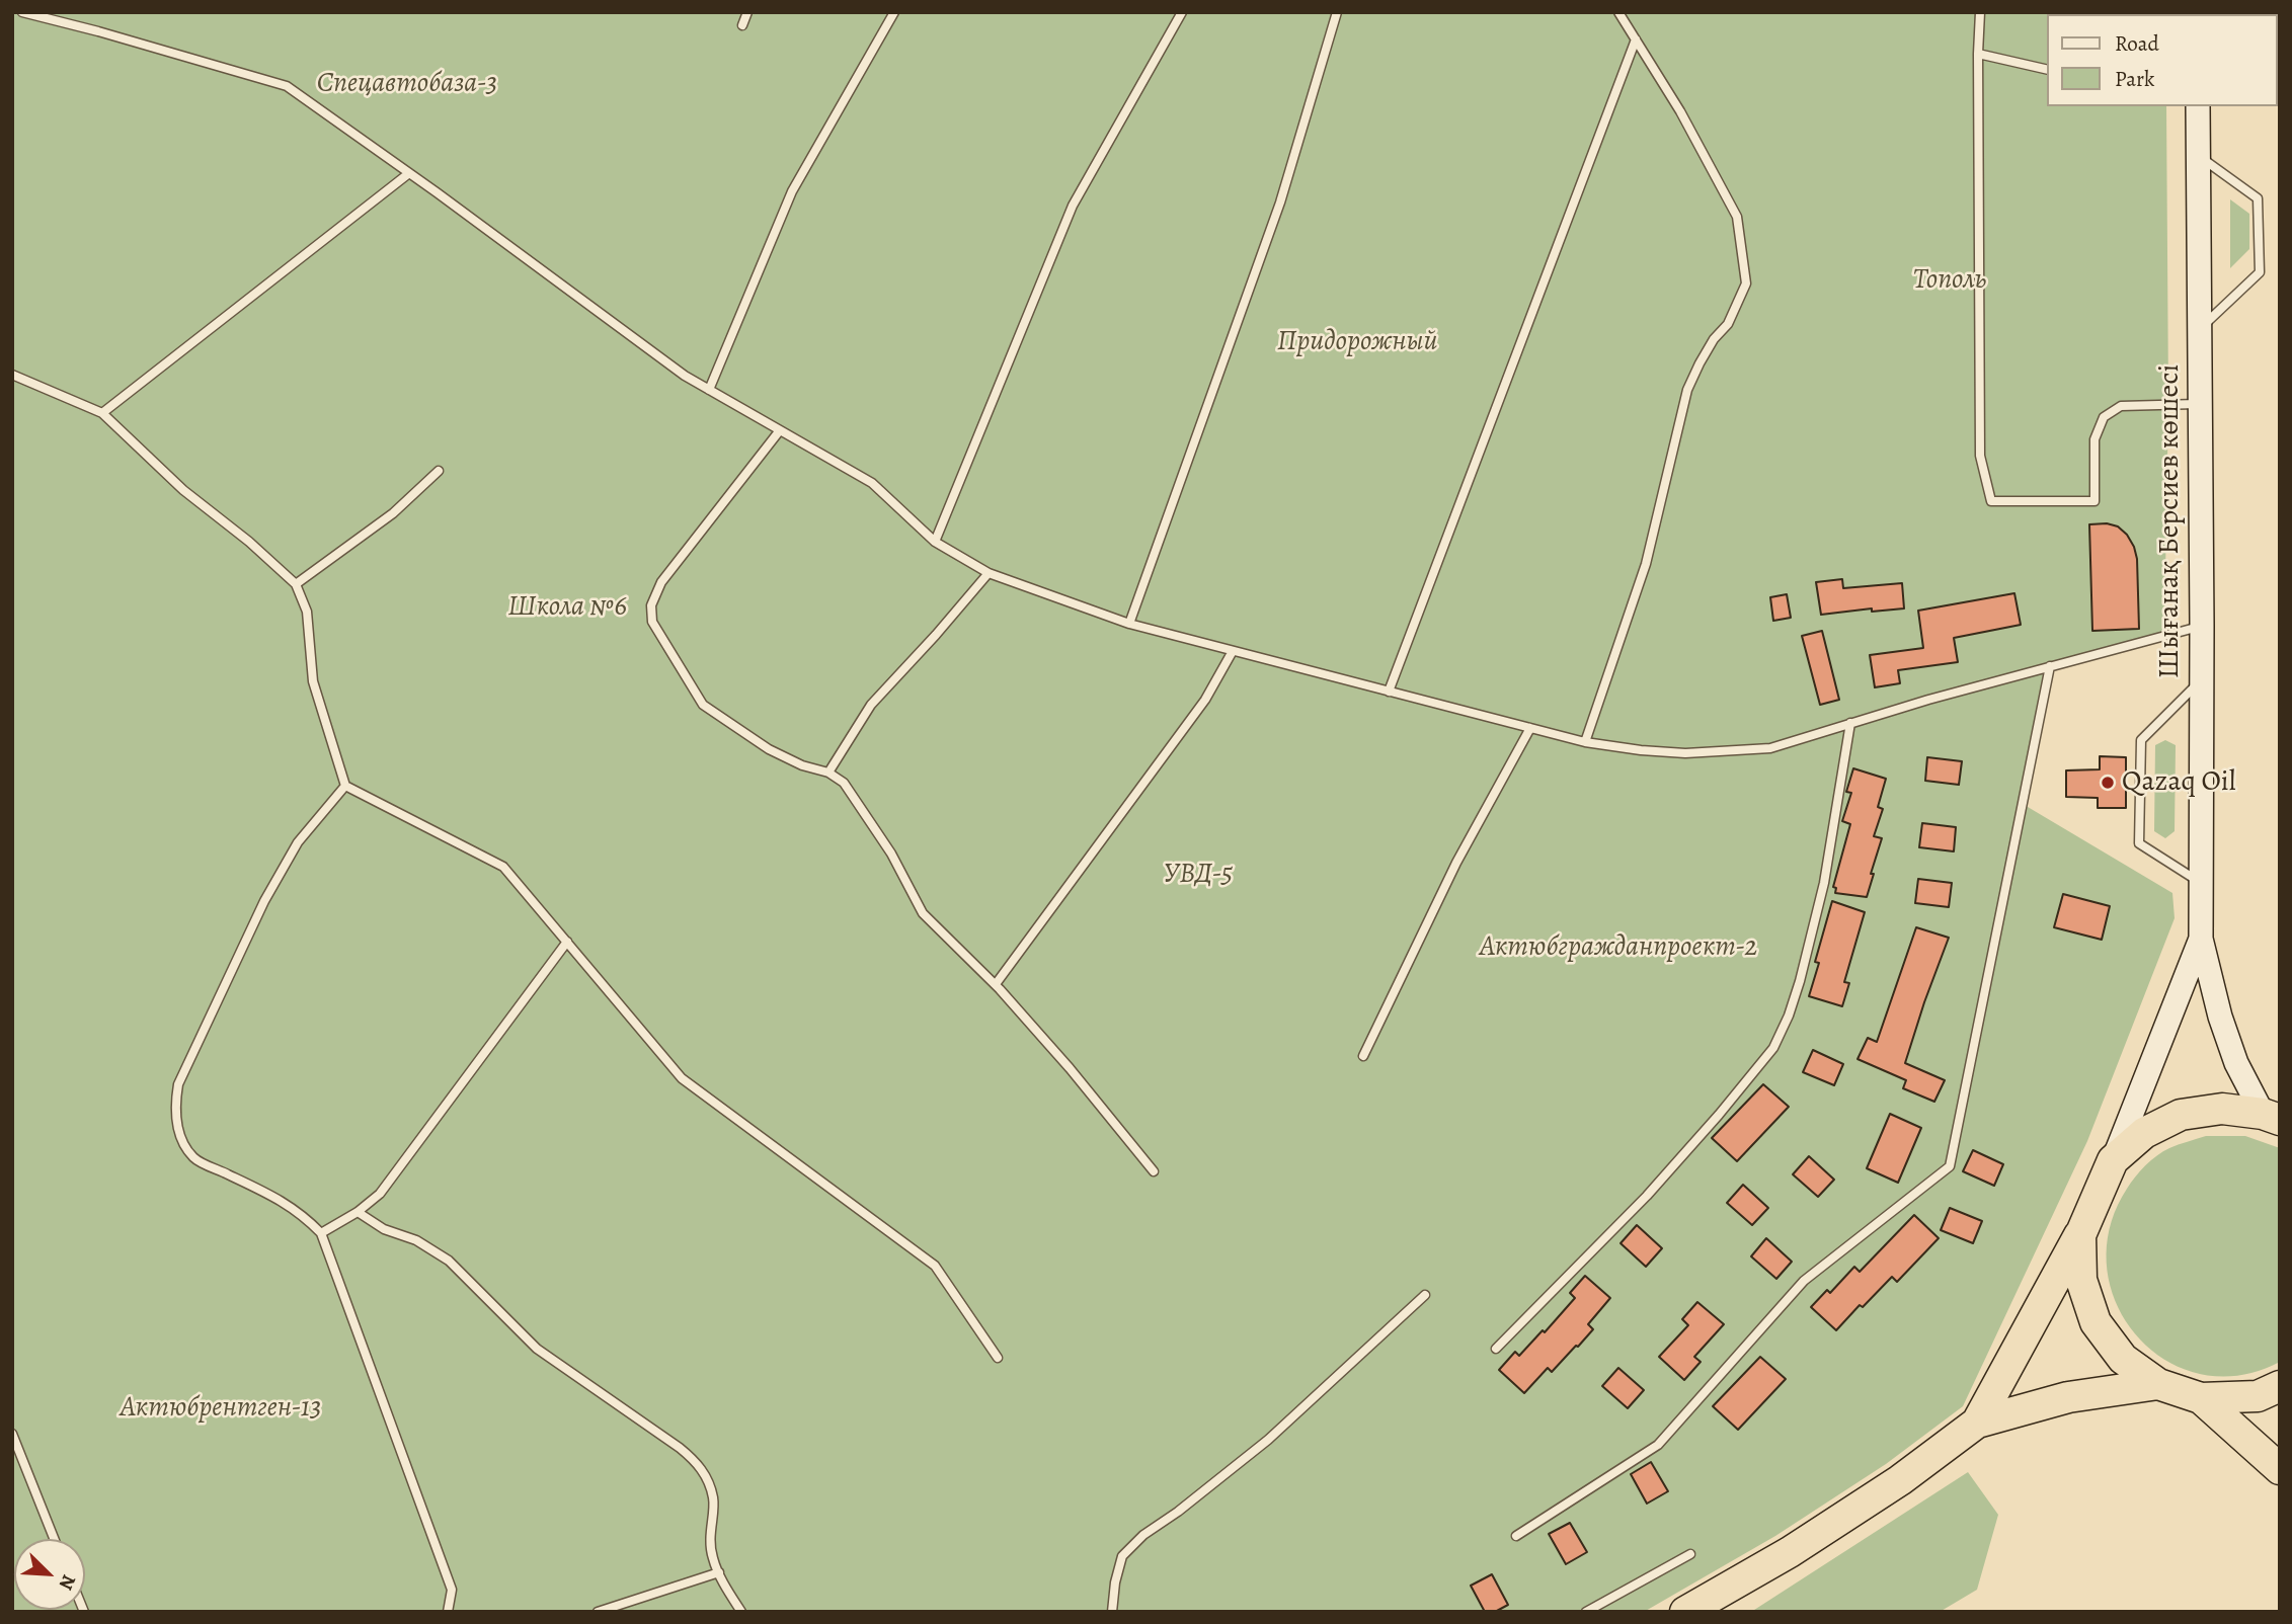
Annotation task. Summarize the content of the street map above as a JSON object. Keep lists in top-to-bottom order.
{
  "streets": {
    "main road": ["Шығанақ Берсиев көшесі"]
  },
  "parks": [
    "Спецавтобаза-3",
    "Тополь",
    "Придорожный",
    "Школа №6",
    "УВД-5",
    "Актюбгражданпроект-2",
    "Актюбрентген-13"
  ],
  "places": ["Qazaq Oil"],
  "legend": ["Road", "Park"],
  "north": "bottom right"
}
